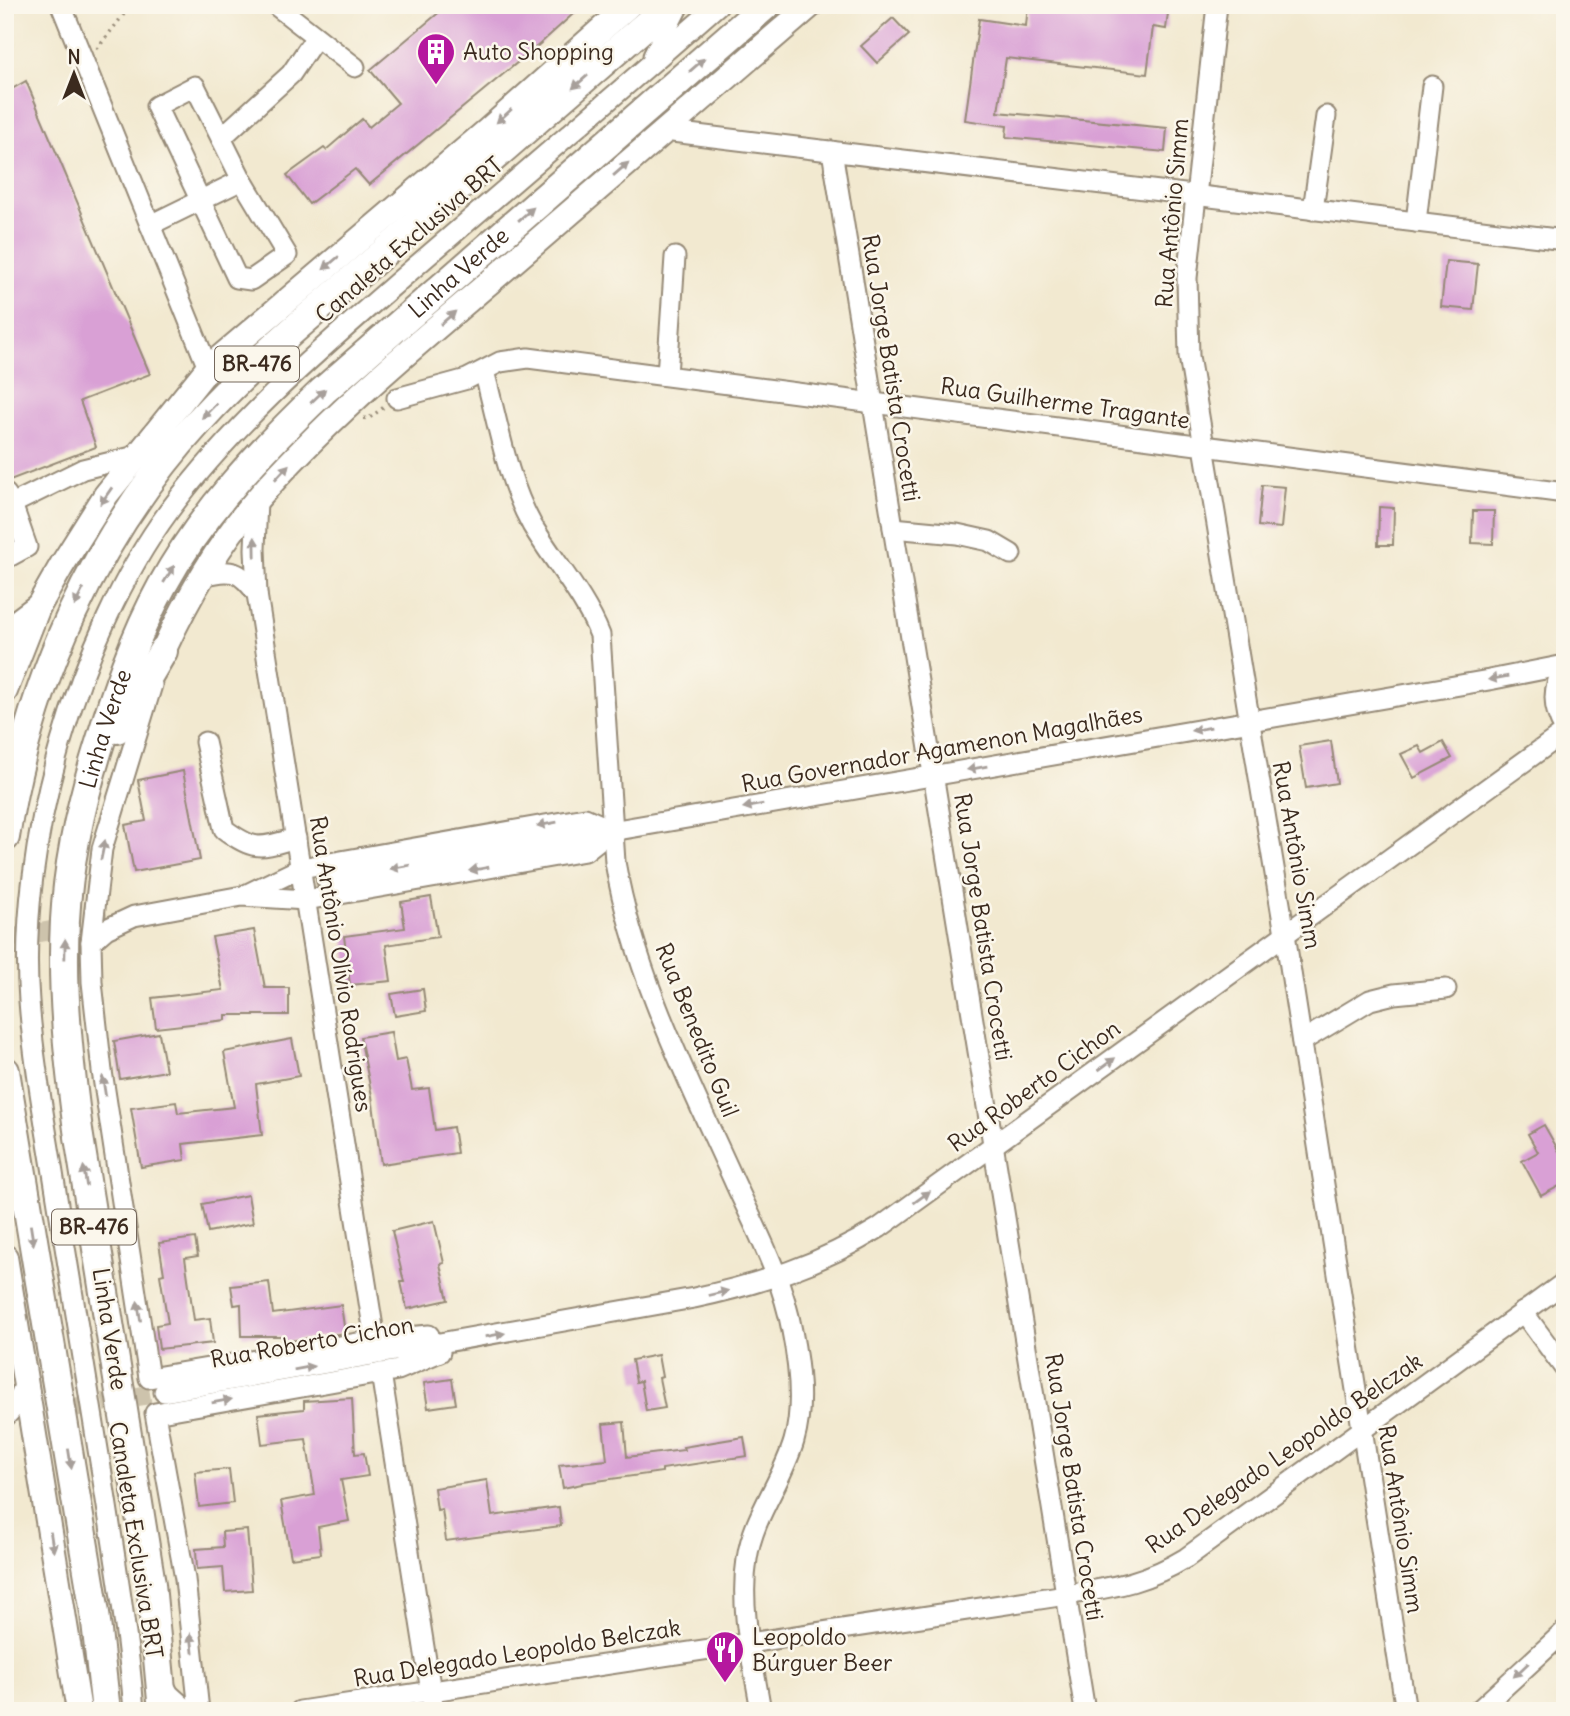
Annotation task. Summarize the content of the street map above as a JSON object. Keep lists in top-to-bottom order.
{
  "streets": {
    "highway": ["Linha Verde", "BR-476"],
    "street": [
      "Rua Antônio Simm",
      "Canaleta Exclusiva BRT",
      "Rua Jorge Batista Crocetti",
      "Rua Guilherme Tragante",
      "Rua Governador Agamenon Magalhães",
      "Rua Antônio Olívio Rodrigues",
      "Rua Benedito Guil",
      "Rua Roberto Cichon",
      "Rua Delegado Leopoldo Belczak"
    ]
  },
  "crossings": [
    ["Rua Antônio Simm", "Rua Guilherme Tragante"],
    ["Rua Antônio Simm", "Rua Governador Agamenon Magalhães"],
    ["Rua Antônio Simm", "Rua Roberto Cichon"],
    ["Rua Antônio Simm", "Rua Delegado Leopoldo Belczak"],
    ["Linha Verde", "Rua Antônio Olívio Rodrigues"],
    ["Linha Verde", "Rua Roberto Cichon"],
    ["Rua Jorge Batista Crocetti", "Rua Guilherme Tragante"],
    ["Rua Jorge Batista Crocetti", "Rua Governador Agamenon Magalhães"],
    ["Rua Jorge Batista Crocetti", "Rua Roberto Cichon"],
    ["Rua Jorge Batista Crocetti", "Rua Delegado Leopoldo Belczak"],
    ["Rua Guilherme Tragante", "Rua Benedito Guil"],
    ["Rua Governador Agamenon Magalhães", "Rua Benedito Guil"],
    ["Rua Benedito Guil", "Rua Roberto Cichon"],
    ["Rua Benedito Guil", "Rua Delegado Leopoldo Belczak"]
  ],
  "one_way": ["Linha Verde", "Rua Roberto Cichon"],
  "places": {
    "building": ["Auto Shopping"],
    "restaurant": ["Leopoldo Búrguer Beer"]
  },
  "north": "top"
}
